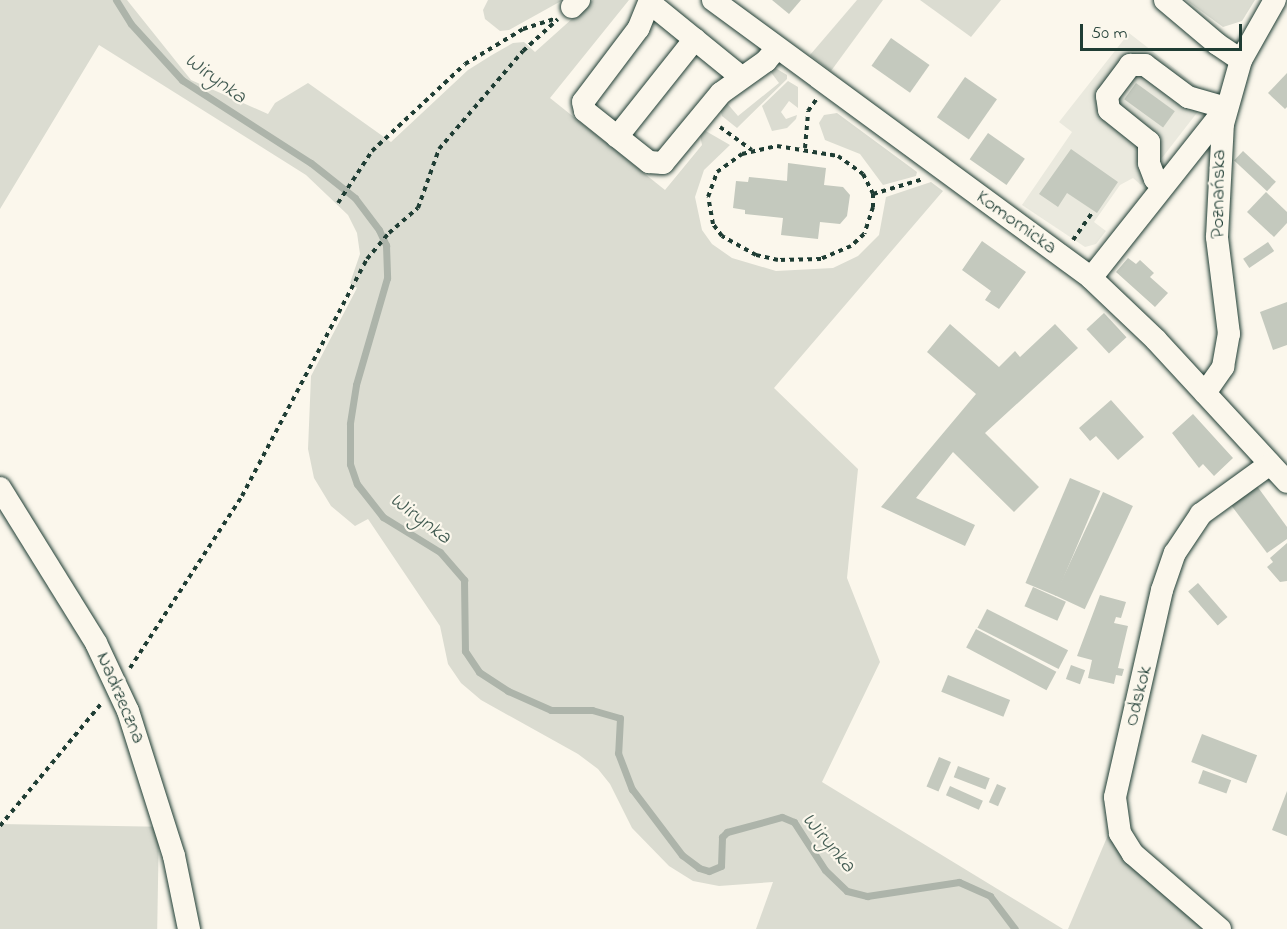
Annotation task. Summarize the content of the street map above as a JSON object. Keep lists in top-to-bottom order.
{
  "streets": {
    "street": [
      "Poznańska",
      "Komornicka",
      "Odskok",
      "Nadrzeczna"
    ]
  },
  "crossings": [
    ["Poznańska", "Komornicka"],
    ["Komornicka", "Odskok"]
  ],
  "water": ["Wirynka"],
  "scale_bar": "50 m"
}
